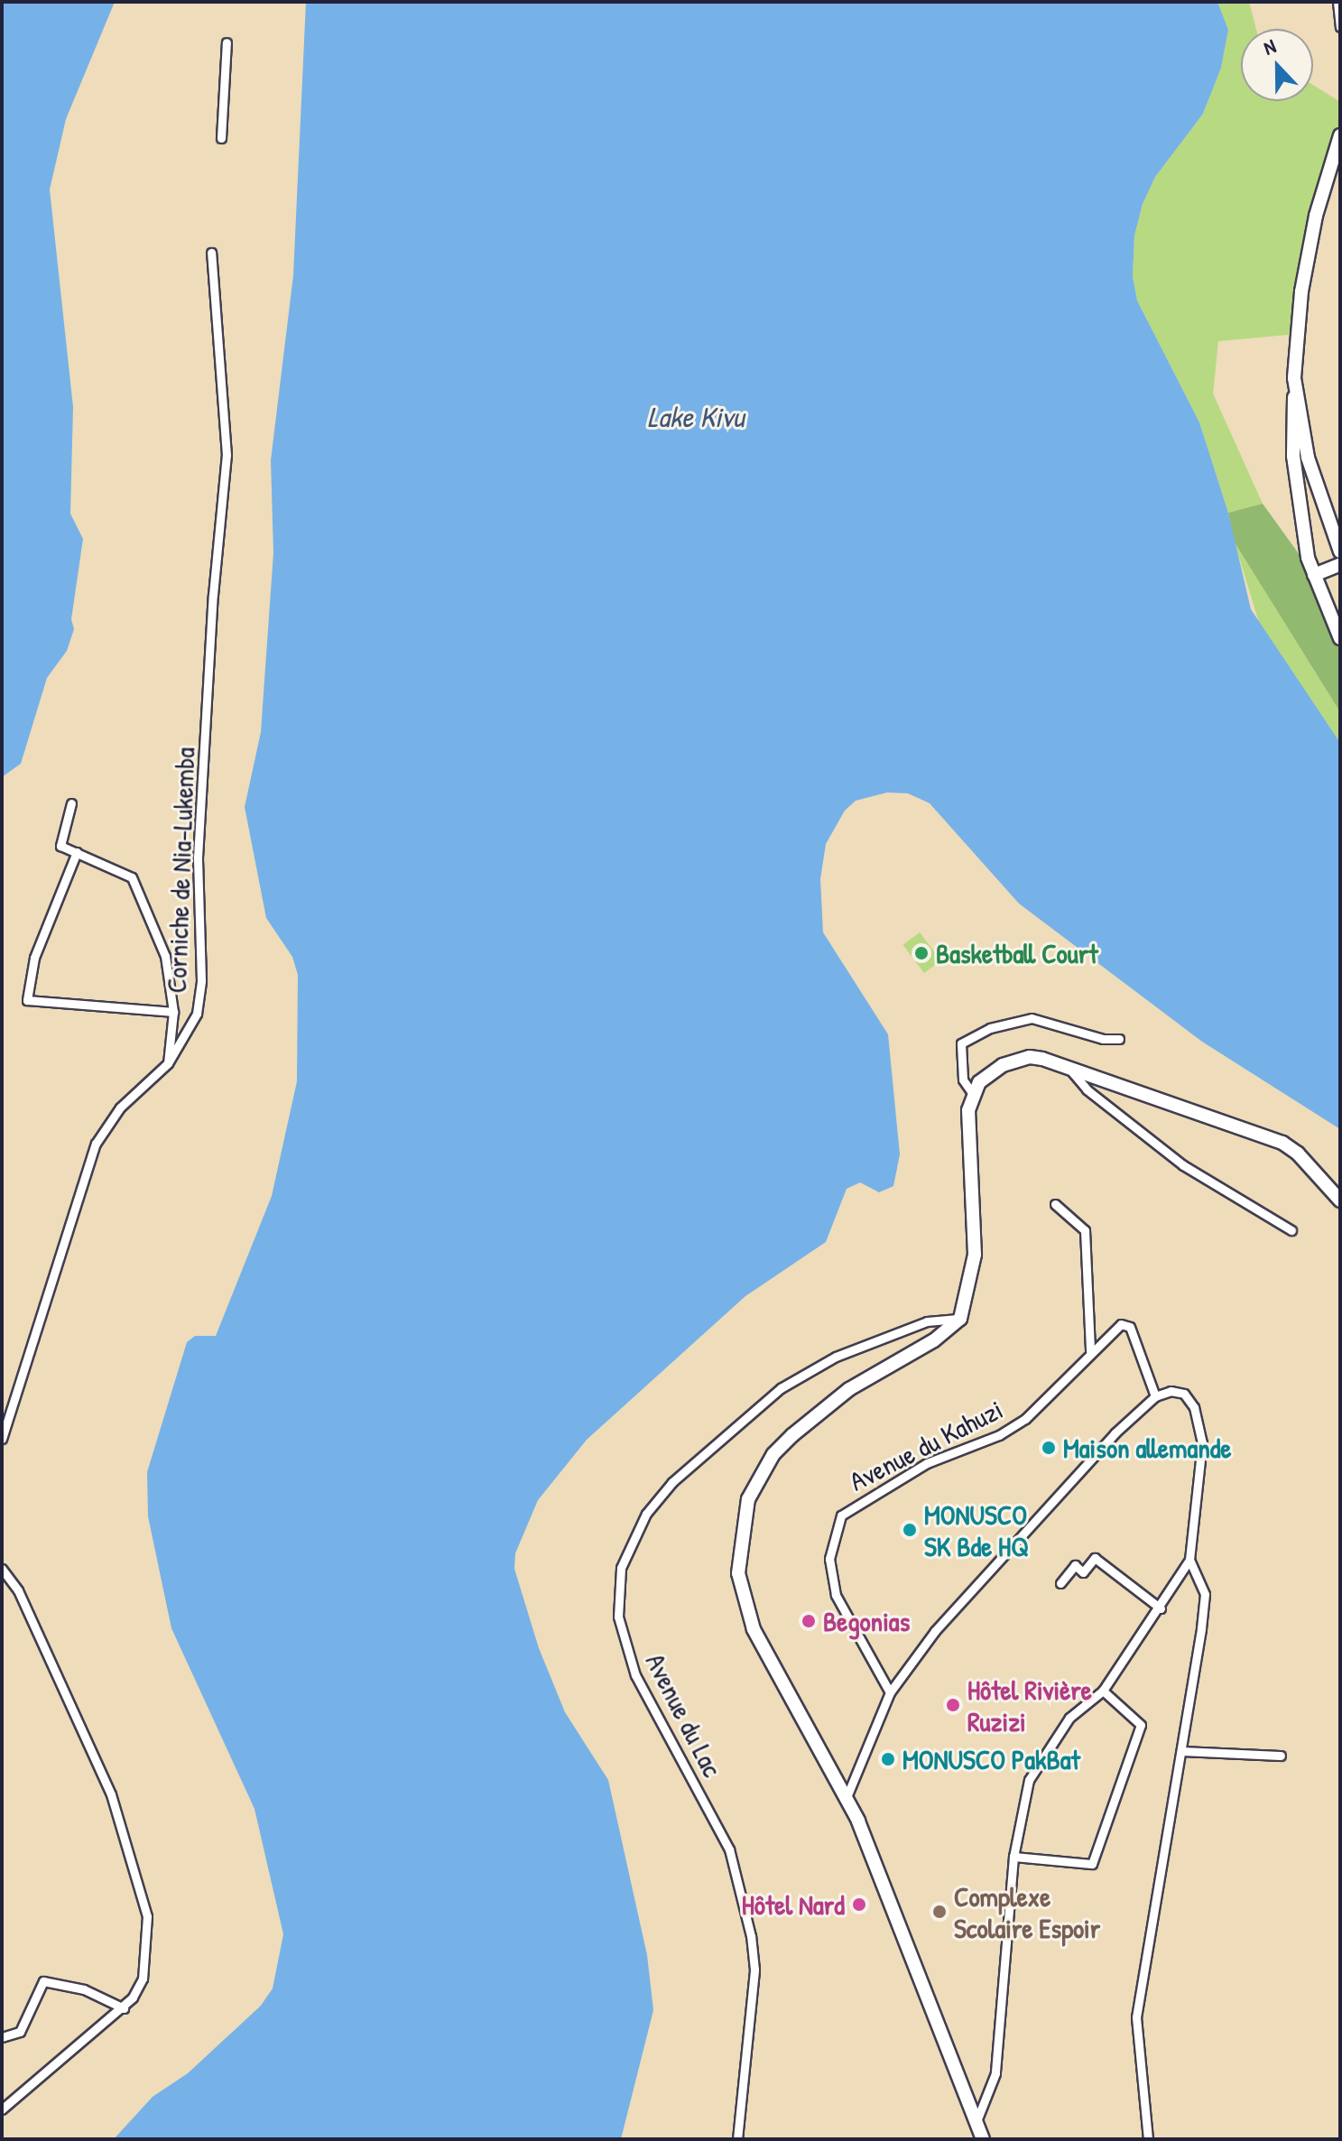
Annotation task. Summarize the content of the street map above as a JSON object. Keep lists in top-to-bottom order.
{
  "streets": {
    "street": ["Corniche de Nia-Lukemba", "Avenue du Kahuzi", "Avenue du Lac"]
  },
  "water": ["Lake Kivu"],
  "places": [
    "Basketball Court",
    "Maison allemande",
    "MONUSCO SK Bde HQ",
    "Begonias",
    "Hôtel Rivière Ruzizi",
    "MONUSCO PakBat",
    "Hôtel Nard",
    "Complexe Scolaire Espoir"
  ],
  "north": "top"
}
